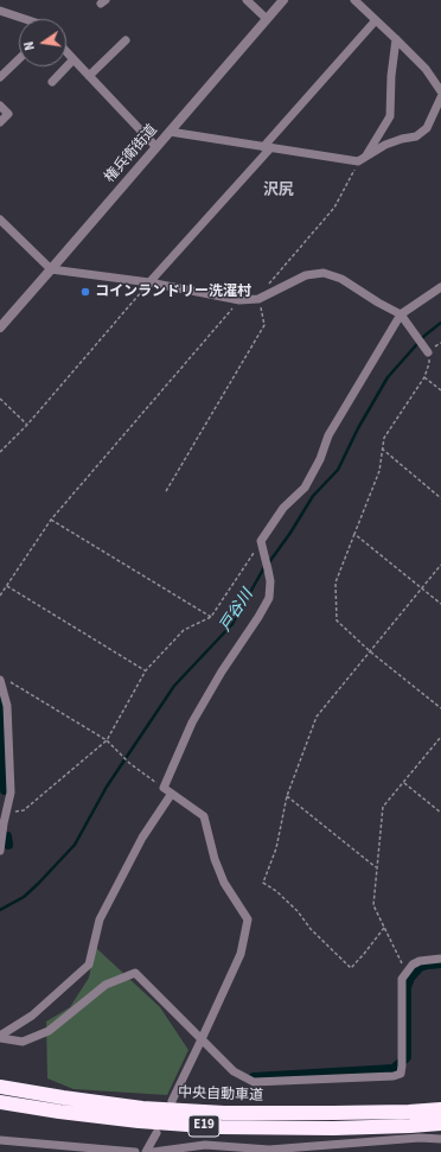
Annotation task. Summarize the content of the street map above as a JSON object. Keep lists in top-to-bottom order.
{
  "streets": {
    "highway": ["中央自動車道", "E19"],
    "street": ["権兵衛街道"]
  },
  "districts": ["沢尻"],
  "water": ["戸谷川"],
  "places": ["コインランドリー洗濯村"],
  "north": "left"
}
